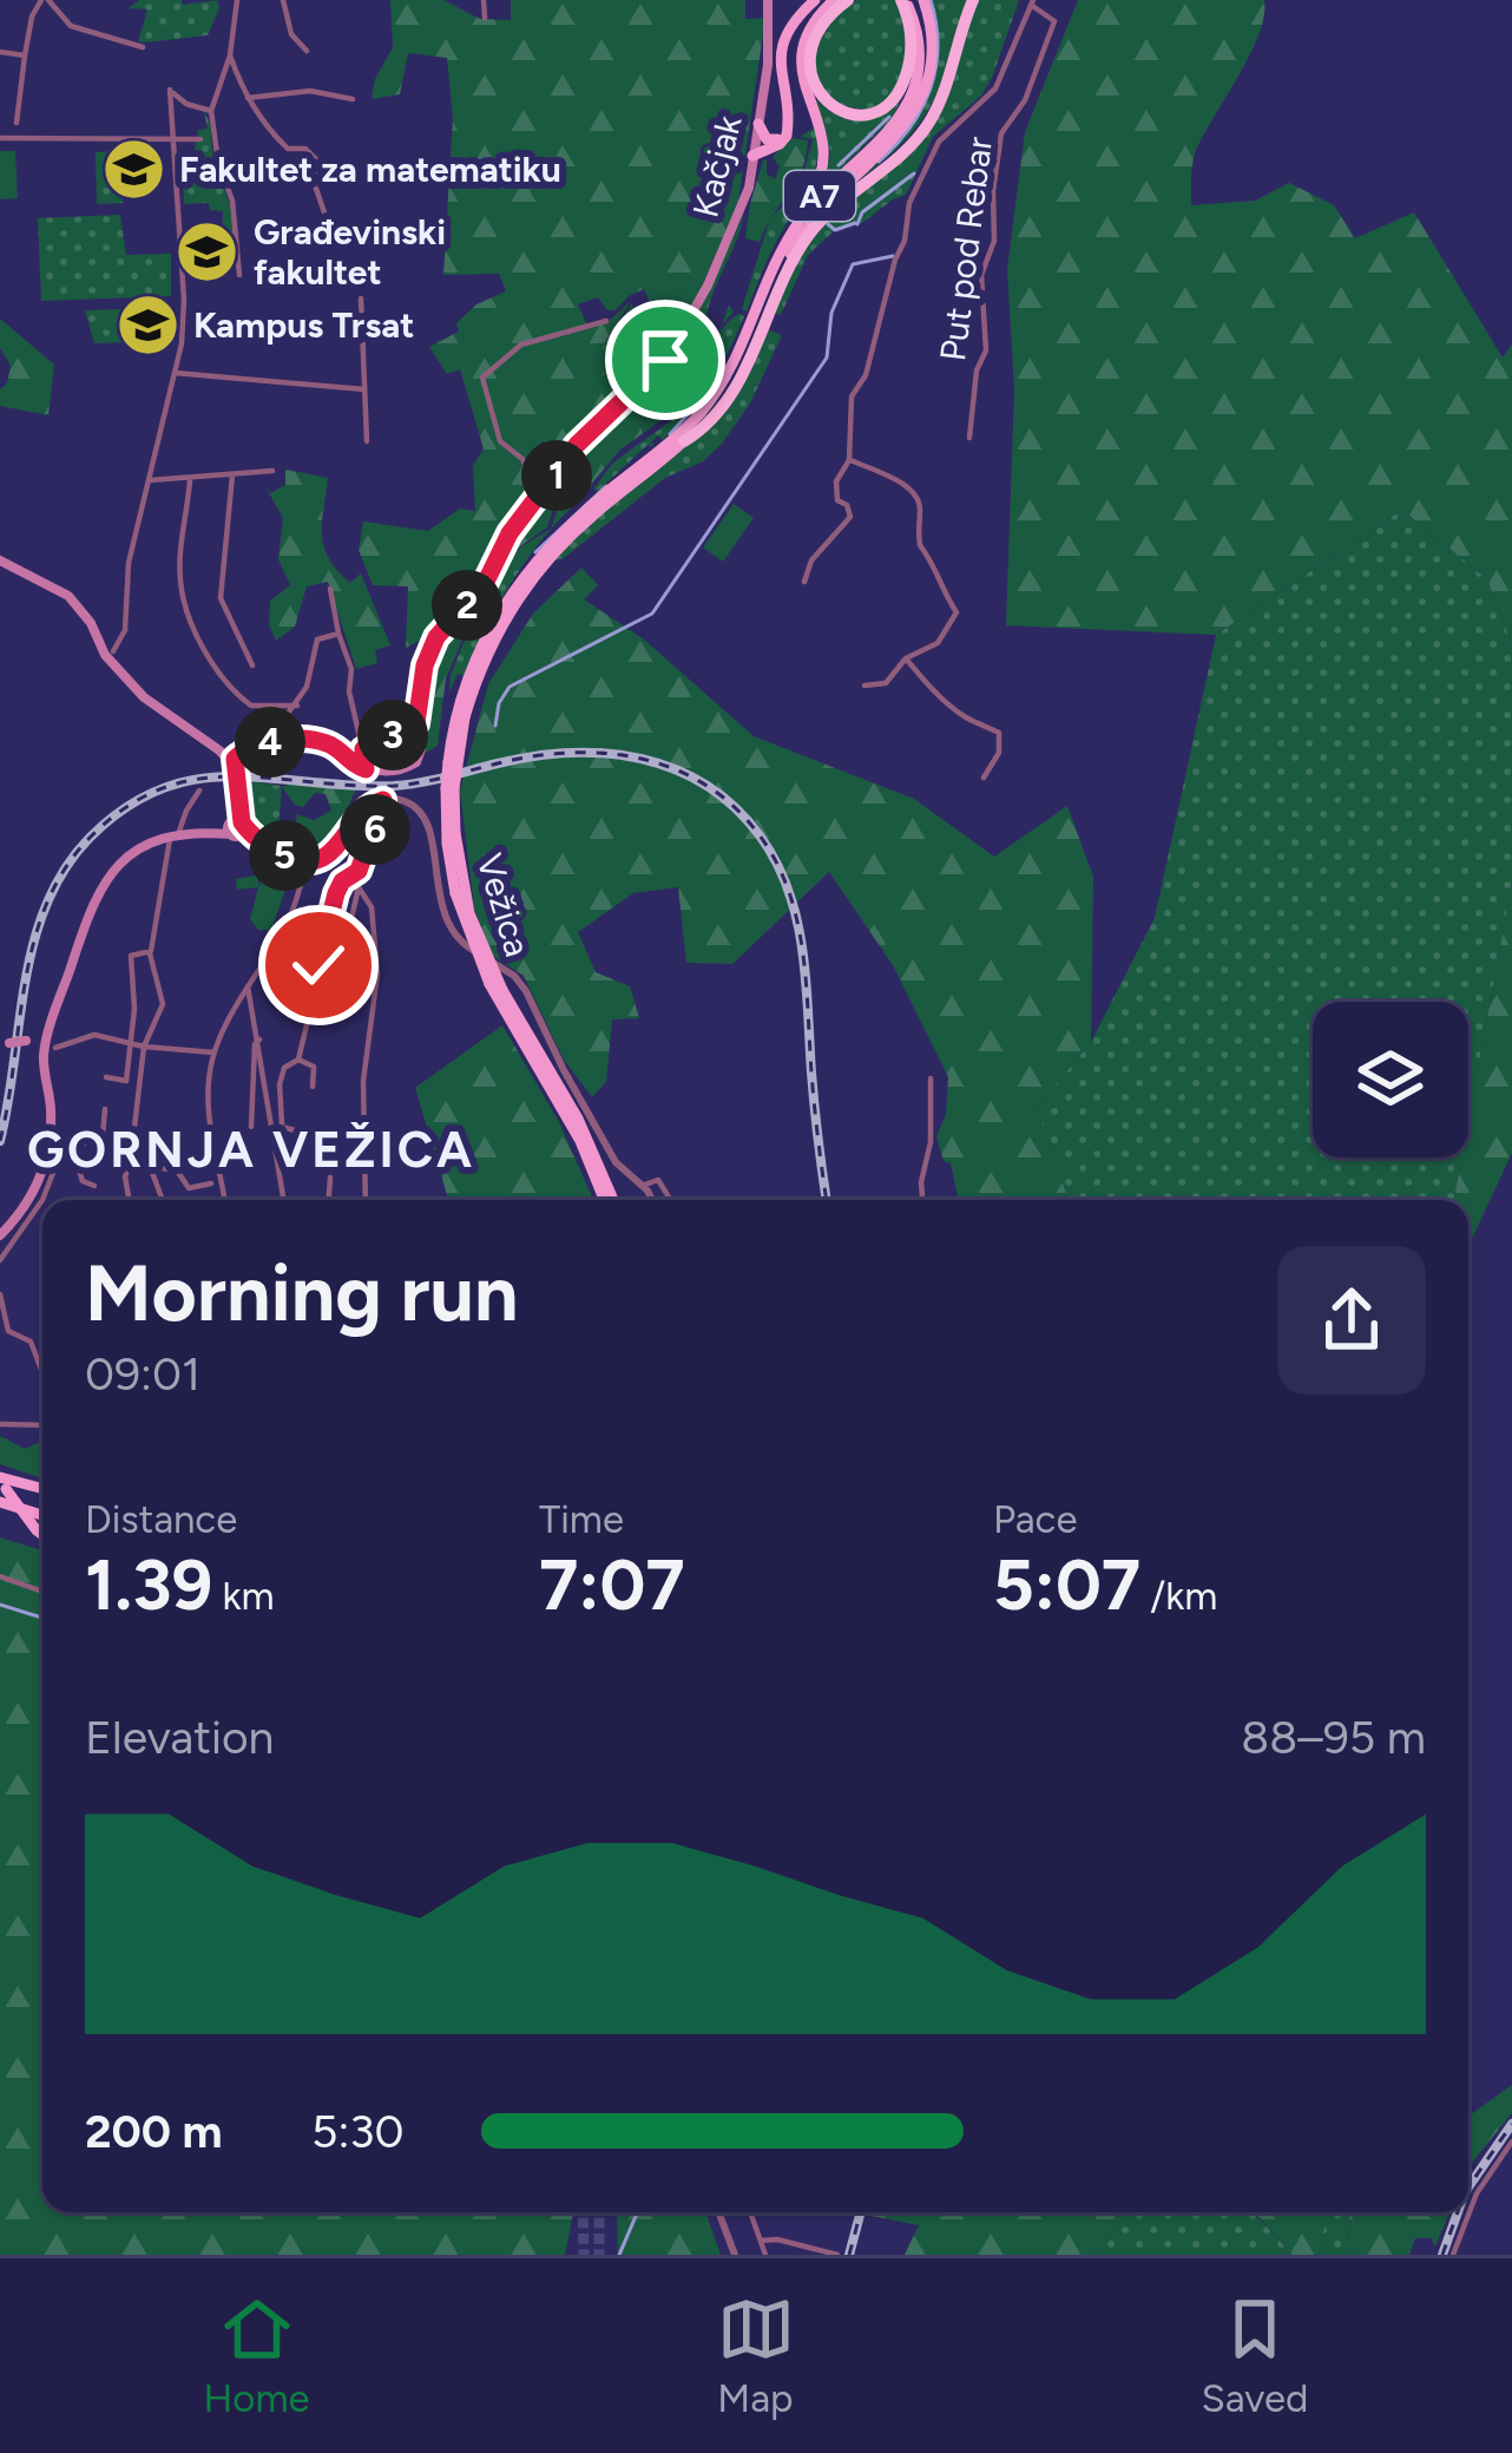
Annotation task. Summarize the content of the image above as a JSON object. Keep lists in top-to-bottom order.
{
  "streets": {
    "highway": ["A7", "Vežica"],
    "main road": ["Kačjak"],
    "street": ["Put pod Rebar"]
  },
  "crossings": [
    ["A7", "Vežica"]
  ],
  "districts": ["GORNJA VEŽICA"],
  "places": {
    "school or university": ["Fakultet za matematiku", "Građevinski fakultet", "Kampus Trsat"]
  },
  "page": {
    "pins": [
      "1",
      "2",
      "3",
      "4",
      "6",
      "5"
    ],
    "heading": ["Morning run", "09:01"],
    "stats": [
      ["Distance", "1.39 km"],
      ["Time", "7:07"],
      ["Pace", "5:07 /km"]
    ],
    "chart": ["Elevation", "88–95 m"],
    "list": [
      {
        "name": "200 m",
        "note": "5:30"
      }
    ],
    "tabs": ["Home", "Map", "Saved"]
  }
}
